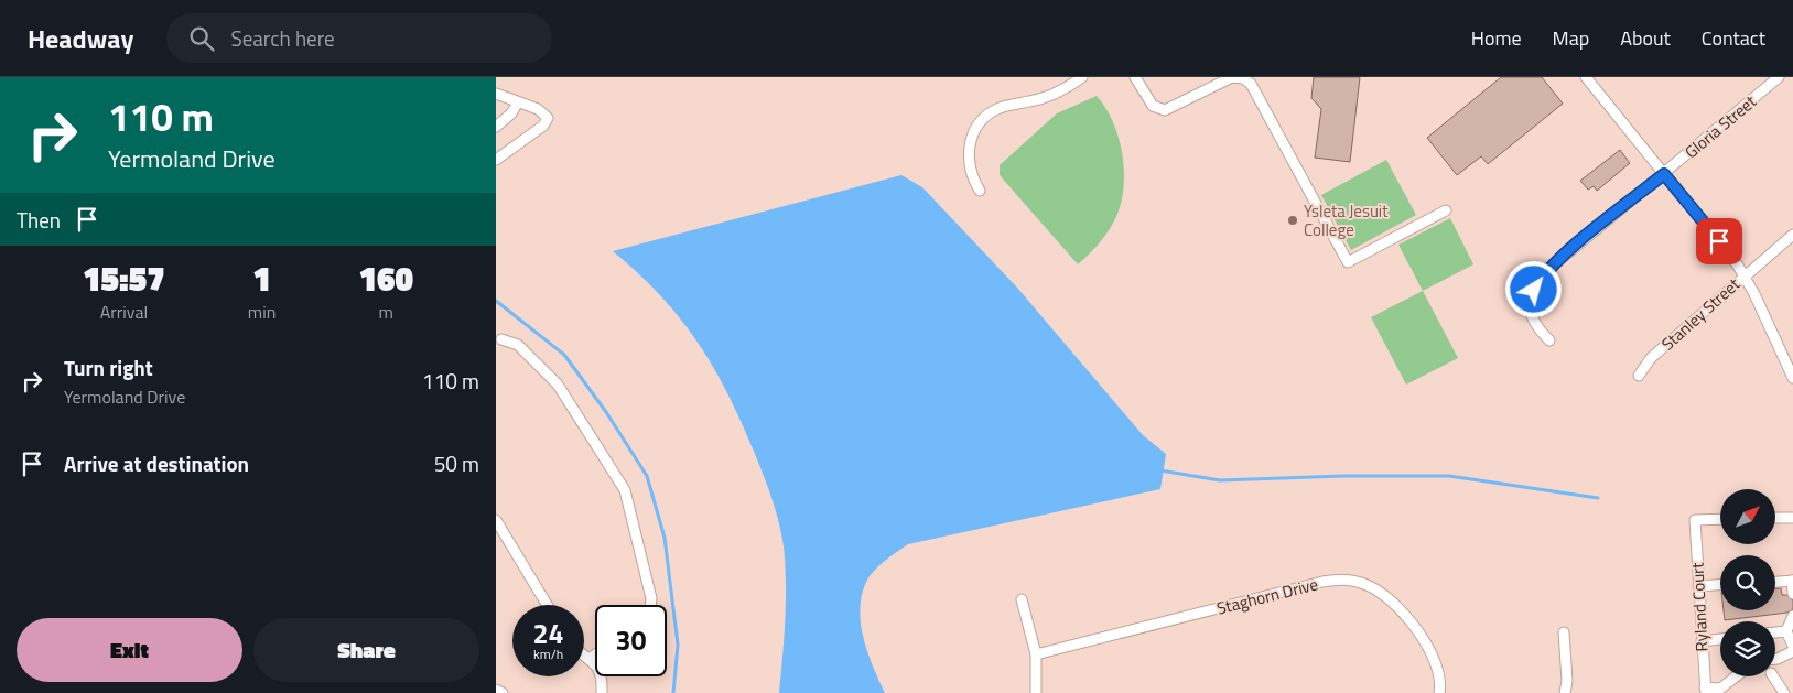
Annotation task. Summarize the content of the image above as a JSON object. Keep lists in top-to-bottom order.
{
  "streets": {
    "street": [
      "Gloria Street",
      "Stanley Street",
      "Staghorn Drive",
      "Ryland Court"
    ]
  },
  "places": ["Ysleta Jesuit College"],
  "north": "top right",
  "page": {
    "header": "Headway",
    "search": "Search here",
    "nav": [
      "Home",
      "Map",
      "About",
      "Contact"
    ],
    "turn": ["110 m", "Yermoland Drive"],
    "then": "Then",
    "eta": [
      "15:57",
      "Arrival",
      "1",
      "min",
      "160",
      "m"
    ],
    "list": [
      {
        "name": "Turn right",
        "note": "Yermoland Drive",
        "value": "110 m"
      },
      {
        "name": "Arrive at destination",
        "value": "50 m"
      }
    ],
    "speed": "24 km/h",
    "limit": "30",
    "buttons": ["Exit", "Share"]
  }
}
